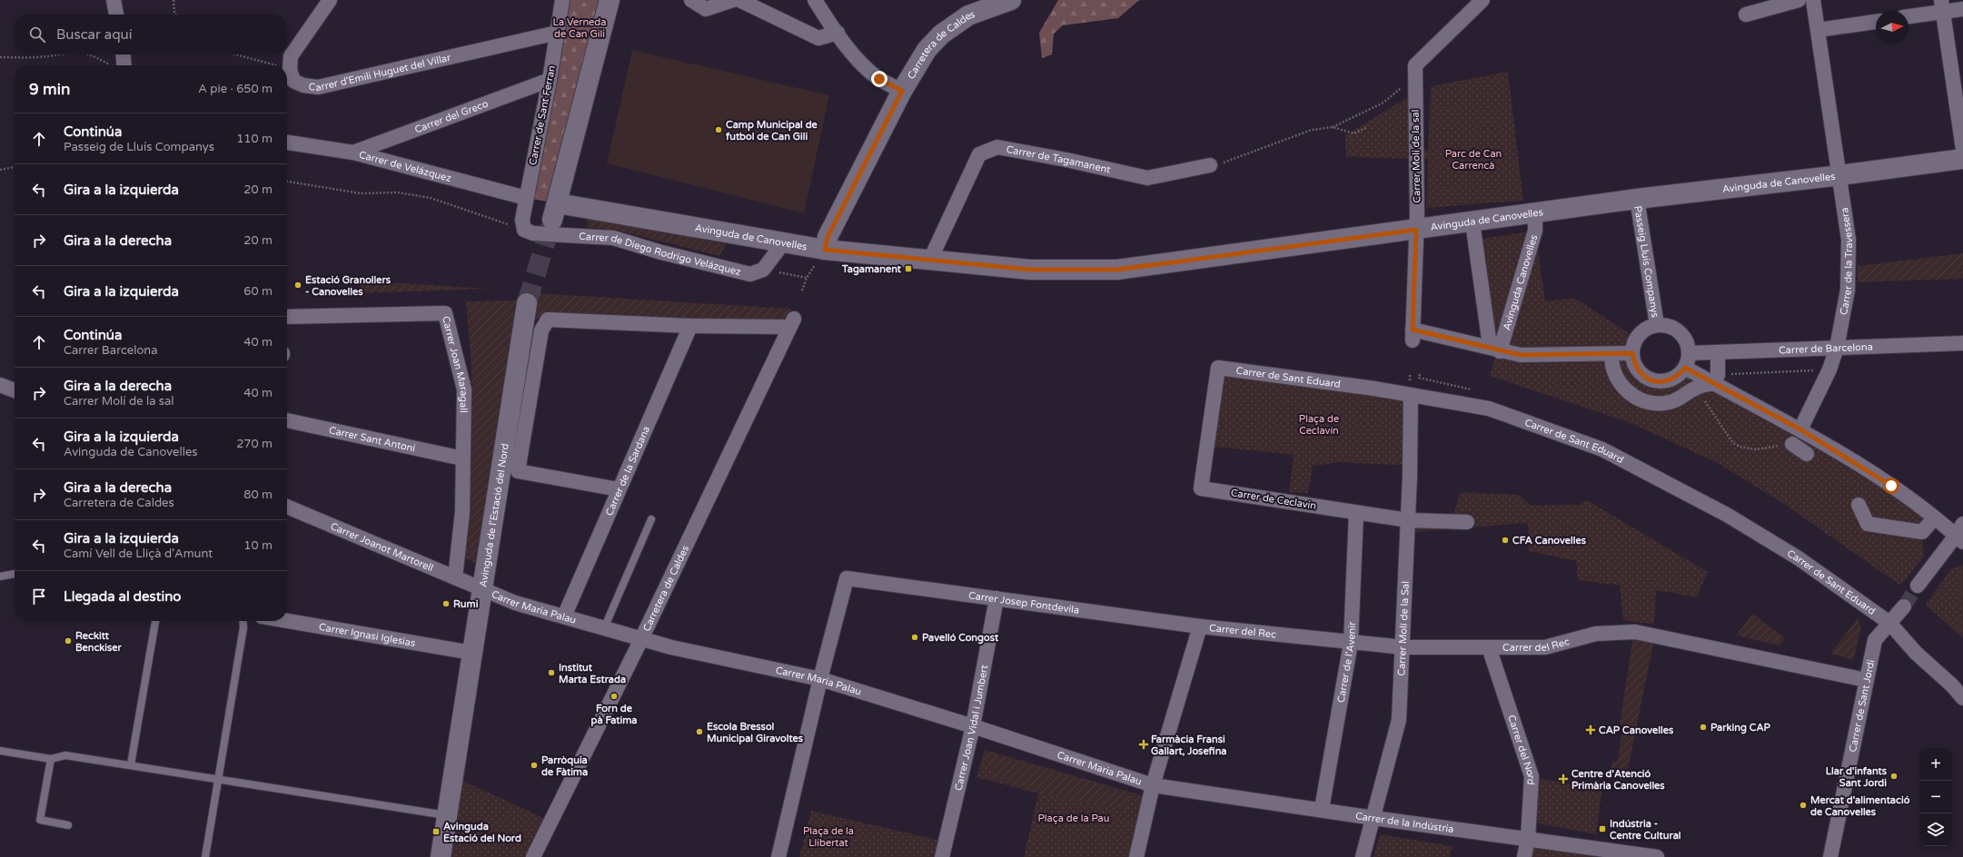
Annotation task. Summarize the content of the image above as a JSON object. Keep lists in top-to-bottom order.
{
  "streets": {
    "street": [
      "Carretera de Caldes",
      "Carrer d'Emili Huguet del Villar",
      "Carrer de Sant Ferran",
      "Carrer del Greco",
      "Carrer Molí de la sal",
      "Carrer de Tagamanent",
      "Carrer de Velázquez",
      "Avinguda de Canovelles",
      "Carrer de Diego Rodrigo Velázquez",
      "Passeig Lluís Companys",
      "Carrer de la Travessera",
      "Avinguda Canovelles",
      "Carrer de Barcelona",
      "Carrer Joan Maragall",
      "Carrer de Sant Eduard",
      "Carrer Sant Antoni",
      "Carrer de la Sardana",
      "Carrer de Ceclavin",
      "Avinguda de l'Estació del Nord",
      "Carrer Joanot Martorell",
      "Carrer Josep Fontdevila",
      "Carrer Maria Palau",
      "Carrer Molí de la Sal",
      "Carrer del Rec",
      "Carrer Ignasi Iglesias",
      "Carrer de l'Avenir",
      "Carrer de Sant Jordi",
      "Carrer Joan Vidal i Jumbert",
      "Carrer del Nord",
      "Carrer de la Indústria"
    ]
  },
  "crossings": [
    ["Carretera de Caldes", "Avinguda de Canovelles"],
    ["Carretera de Caldes", "Carrer de la Sardana"],
    ["Carretera de Caldes", "Carrer Maria Palau"],
    ["Carrer d'Emili Huguet del Villar", "Carrer de Sant Ferran"],
    ["Carrer de Sant Ferran", "Carrer del Greco"],
    ["Carrer de Sant Ferran", "Carrer de Velázquez"],
    ["Carrer de Sant Ferran", "Carrer de Diego Rodrigo Velázquez"],
    ["Carrer del Greco", "Carrer de Velázquez"],
    ["Carrer Molí de la sal", "Avinguda de Canovelles"],
    ["Carrer Molí de la sal", "Avinguda Canovelles"],
    ["Carrer de Tagamanent", "Avinguda de Canovelles"],
    ["Avinguda de Canovelles", "Passeig Lluís Companys"],
    ["Avinguda de Canovelles", "Carrer de la Travessera"],
    ["Avinguda de Canovelles", "Avinguda Canovelles"],
    ["Passeig Lluís Companys", "Carrer de Barcelona"],
    ["Carrer de la Travessera", "Carrer de Barcelona"],
    ["Carrer Joan Maragall", "Carrer Sant Antoni"],
    ["Carrer Joan Maragall", "Carrer Joanot Martorell"],
    ["Carrer de Sant Eduard", "Carrer de Ceclavin"],
    ["Carrer de Sant Eduard", "Carrer Molí de la Sal"],
    ["Carrer de Sant Eduard", "Carrer de Sant Jordi"],
    ["Carrer de la Sardana", "Carrer Maria Palau"],
    ["Carrer de Ceclavin", "Carrer Molí de la Sal"],
    ["Carrer de Ceclavin", "Carrer de l'Avenir"],
    ["Avinguda de l'Estació del Nord", "Carrer Joanot Martorell"],
    ["Avinguda de l'Estació del Nord", "Carrer Maria Palau"],
    ["Avinguda de l'Estació del Nord", "Carrer Ignasi Iglesias"],
    ["Carrer Joanot Martorell", "Carrer Maria Palau"],
    ["Carrer Josep Fontdevila", "Carrer Maria Palau"],
    ["Carrer Josep Fontdevila", "Carrer del Rec"],
    ["Carrer Josep Fontdevila", "Carrer Joan Vidal i Jumbert"],
    ["Carrer Maria Palau", "Carrer Joan Vidal i Jumbert"],
    ["Carrer Maria Palau", "Carrer de la Indústria"],
    ["Carrer Molí de la Sal", "Carrer del Rec"],
    ["Carrer Molí de la Sal", "Carrer de la Indústria"],
    ["Carrer del Rec", "Carrer de l'Avenir"],
    ["Carrer del Rec", "Carrer de Sant Jordi"],
    ["Carrer del Rec", "Carrer del Nord"],
    ["Carrer de l'Avenir", "Carrer de la Indústria"],
    ["Carrer del Nord", "Carrer de la Indústria"]
  ],
  "parks": [
    "La Verneda de Can Gili",
    "Parc de Can Carrencà",
    "Plaça de Ceclavín",
    "Plaça de la Pau",
    "Plaça de la Llibertat"
  ],
  "places": {
    "other": [
      "Camp Municipal de futbol de Can Gili",
      "Estació Granollers - Canovelles",
      "CFA Canovelles",
      "Rumi",
      "Pavelló Congost",
      "Reckitt Benckiser",
      "Institut Marta Estrada",
      "Forn de pà Fatima",
      "Parking CAP",
      "Escola Bressol Municipal Giravoltes",
      "Parròquia de Fàtima",
      "Llar d'infants Sant Jordi",
      "Mercat d'alimentació de Canovelles"
    ],
    "transit": ["Tagamanent", "Indústria - Centre Cultural", "Avinguda Estació del Nord"],
    "health": ["CAP Canovelles", "Farmàcia Fransi Gallart, Josefina", "Centre d'Atenció Primària Canovelles"]
  },
  "north": "right",
  "page": {
    "search": "Buscar aquí",
    "heading": ["9 min", "A pie · 650 m"],
    "list": [
      ["Continúa", "Passeig de Lluís Companys", "110 m"],
      ["Gira a la izquierda", "20 m"],
      ["Gira a la derecha", "20 m"],
      ["Gira a la izquierda", "60 m"],
      ["Continúa", "Carrer Barcelona", "40 m"],
      ["Gira a la derecha", "Carrer Molí de la sal", "40 m"],
      ["Gira a la izquierda", "Avinguda de Canovelles", "270 m"],
      ["Gira a la derecha", "Carretera de Caldes", "80 m"],
      ["Gira a la izquierda", "Camí Vell de Lliçà d'Amunt", "10 m"],
      "Llegada al destino"
    ],
    "map_buttons": ["+", "−"]
  }
}
